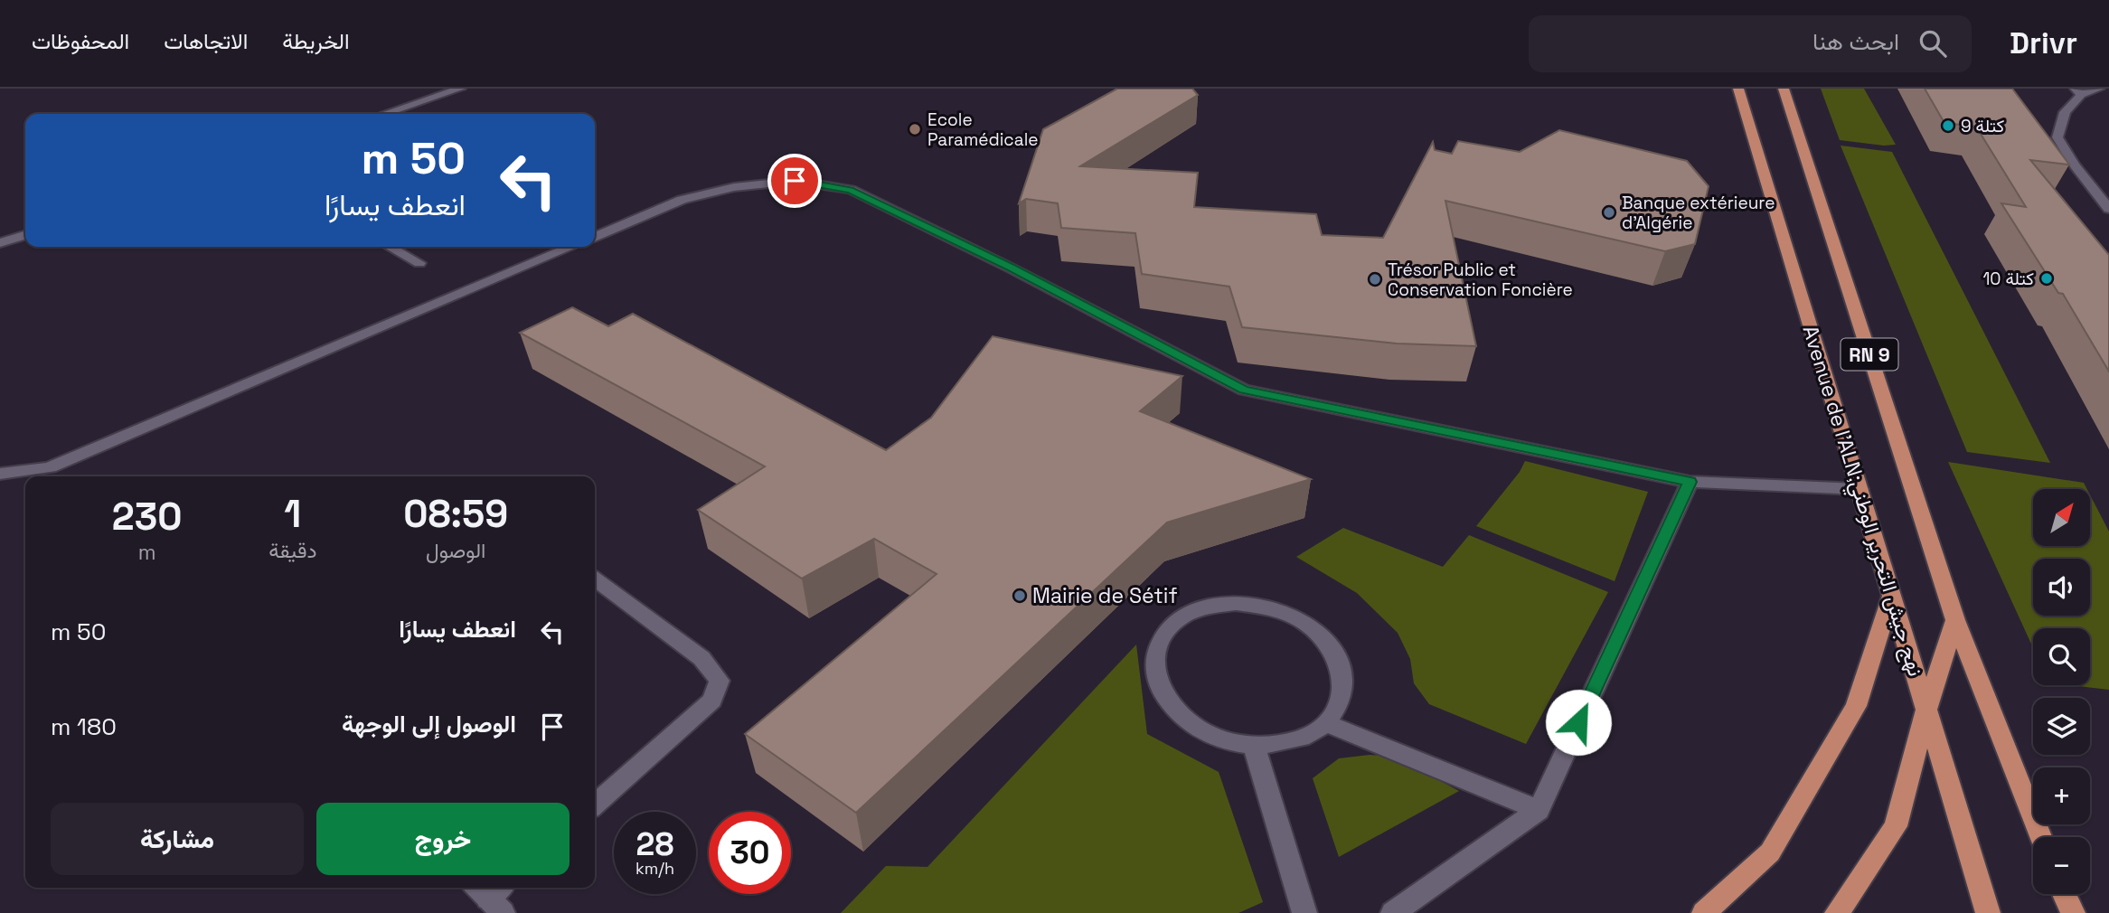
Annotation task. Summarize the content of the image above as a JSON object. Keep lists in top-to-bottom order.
{
  "streets": {
    "main road": ["RN 9", "Avenue de l'ALN;نهج جيش التحرير الوطني"]
  },
  "places": [
    "كتلة 9",
    "Ecole Paramédicale",
    "Banque extérieure d'Algérie",
    "كتلة 10",
    "Trésor Public et Conservation Foncière",
    "Mairie de Sétif"
  ],
  "north": "top right",
  "page": {
    "header": "Drivr",
    "search": "ابحث هنا",
    "nav": ["الخريطة", "الاتجاهات", "المحفوظات"],
    "turn": ["50 m", "انعطف يسارًا"],
    "eta": [
      "08:59",
      "الوصول",
      "1",
      "دقيقة",
      "230",
      "m"
    ],
    "map_buttons": ["+", "−"],
    "list": [
      {
        "name": "انعطف يسارًا",
        "value": "50 m"
      },
      {
        "name": "الوصول إلى الوجهة",
        "value": "180 m"
      }
    ],
    "buttons": ["خروج", "مشاركة"],
    "speed": "28 km/h",
    "limit": "30"
  }
}
